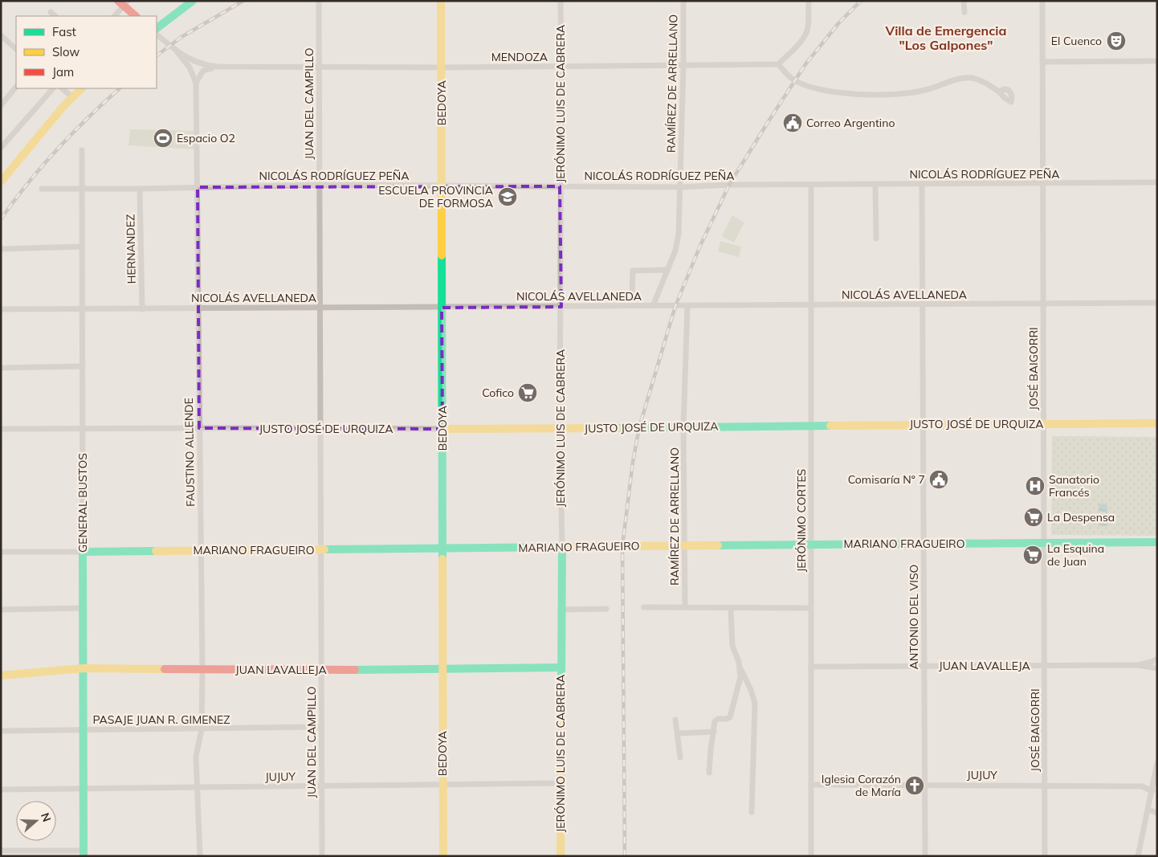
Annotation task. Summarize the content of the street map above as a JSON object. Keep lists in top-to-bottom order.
{
  "streets": {
    "main road": [
      "BEDOYA",
      "JERÓNIMO LUIS DE CABRERA",
      "JUSTO JOSÉ DE URQUIZA",
      "GENERAL BUSTOS",
      "MARIANO FRAGUEIRO",
      "JUAN LAVALLEJA"
    ],
    "street": [
      "MENDOZA",
      "RAMÍREZ DE ARRELLANO",
      "JUAN DEL CAMPILLO",
      "NICOLÁS RODRÍGUEZ PEÑA",
      "HERNANDEZ",
      "NICOLÁS AVELLANEDA",
      "JOSÉ BAIGORRI",
      "FAUSTINO ALLENDE",
      "JERÓNIMO CORTES",
      "ANTONIO DEL VISO",
      "PASAJE JUAN R. GIMENEZ",
      "JUJUY"
    ]
  },
  "crossings": [
    ["MENDOZA", "RAMÍREZ DE ARRELLANO"],
    ["MENDOZA", "BEDOYA"],
    ["MENDOZA", "JUAN DEL CAMPILLO"],
    ["MENDOZA", "JERÓNIMO LUIS DE CABRERA"],
    ["MENDOZA", "FAUSTINO ALLENDE"],
    ["RAMÍREZ DE ARRELLANO", "NICOLÁS RODRÍGUEZ PEÑA"],
    ["RAMÍREZ DE ARRELLANO", "NICOLÁS AVELLANEDA"],
    ["RAMÍREZ DE ARRELLANO", "JUSTO JOSÉ DE URQUIZA"],
    ["RAMÍREZ DE ARRELLANO", "MARIANO FRAGUEIRO"],
    ["BEDOYA", "NICOLÁS RODRÍGUEZ PEÑA"],
    ["BEDOYA", "NICOLÁS AVELLANEDA"],
    ["BEDOYA", "JUSTO JOSÉ DE URQUIZA"],
    ["BEDOYA", "MARIANO FRAGUEIRO"],
    ["BEDOYA", "JUAN LAVALLEJA"],
    ["BEDOYA", "JUJUY"],
    ["JUAN DEL CAMPILLO", "NICOLÁS RODRÍGUEZ PEÑA"],
    ["JUAN DEL CAMPILLO", "NICOLÁS AVELLANEDA"],
    ["JUAN DEL CAMPILLO", "JUSTO JOSÉ DE URQUIZA"],
    ["JUAN DEL CAMPILLO", "MARIANO FRAGUEIRO"],
    ["JUAN DEL CAMPILLO", "JUAN LAVALLEJA"],
    ["JUAN DEL CAMPILLO", "PASAJE JUAN R. GIMENEZ"],
    ["JUAN DEL CAMPILLO", "JUJUY"],
    ["JERÓNIMO LUIS DE CABRERA", "NICOLÁS RODRÍGUEZ PEÑA"],
    ["JERÓNIMO LUIS DE CABRERA", "NICOLÁS AVELLANEDA"],
    ["JERÓNIMO LUIS DE CABRERA", "JUSTO JOSÉ DE URQUIZA"],
    ["JERÓNIMO LUIS DE CABRERA", "MARIANO FRAGUEIRO"],
    ["JERÓNIMO LUIS DE CABRERA", "JUAN LAVALLEJA"],
    ["JERÓNIMO LUIS DE CABRERA", "JUJUY"],
    ["NICOLÁS RODRÍGUEZ PEÑA", "HERNANDEZ"],
    ["NICOLÁS RODRÍGUEZ PEÑA", "JOSÉ BAIGORRI"],
    ["NICOLÁS RODRÍGUEZ PEÑA", "FAUSTINO ALLENDE"],
    ["NICOLÁS RODRÍGUEZ PEÑA", "GENERAL BUSTOS"],
    ["NICOLÁS RODRÍGUEZ PEÑA", "JERÓNIMO CORTES"],
    ["NICOLÁS RODRÍGUEZ PEÑA", "ANTONIO DEL VISO"],
    ["HERNANDEZ", "NICOLÁS AVELLANEDA"],
    ["NICOLÁS AVELLANEDA", "JOSÉ BAIGORRI"],
    ["NICOLÁS AVELLANEDA", "FAUSTINO ALLENDE"],
    ["NICOLÁS AVELLANEDA", "GENERAL BUSTOS"],
    ["NICOLÁS AVELLANEDA", "JERÓNIMO CORTES"],
    ["NICOLÁS AVELLANEDA", "ANTONIO DEL VISO"],
    ["JOSÉ BAIGORRI", "JUSTO JOSÉ DE URQUIZA"],
    ["JOSÉ BAIGORRI", "MARIANO FRAGUEIRO"],
    ["JOSÉ BAIGORRI", "JUAN LAVALLEJA"],
    ["JOSÉ BAIGORRI", "JUJUY"],
    ["JUSTO JOSÉ DE URQUIZA", "FAUSTINO ALLENDE"],
    ["JUSTO JOSÉ DE URQUIZA", "GENERAL BUSTOS"],
    ["JUSTO JOSÉ DE URQUIZA", "JERÓNIMO CORTES"],
    ["JUSTO JOSÉ DE URQUIZA", "ANTONIO DEL VISO"],
    ["FAUSTINO ALLENDE", "MARIANO FRAGUEIRO"],
    ["FAUSTINO ALLENDE", "JUAN LAVALLEJA"],
    ["FAUSTINO ALLENDE", "PASAJE JUAN R. GIMENEZ"],
    ["FAUSTINO ALLENDE", "JUJUY"],
    ["GENERAL BUSTOS", "MARIANO FRAGUEIRO"],
    ["GENERAL BUSTOS", "JUAN LAVALLEJA"],
    ["GENERAL BUSTOS", "PASAJE JUAN R. GIMENEZ"],
    ["GENERAL BUSTOS", "JUJUY"],
    ["JERÓNIMO CORTES", "MARIANO FRAGUEIRO"],
    ["JERÓNIMO CORTES", "JUAN LAVALLEJA"],
    ["JERÓNIMO CORTES", "JUJUY"],
    ["MARIANO FRAGUEIRO", "ANTONIO DEL VISO"],
    ["ANTONIO DEL VISO", "JUAN LAVALLEJA"],
    ["ANTONIO DEL VISO", "JUJUY"]
  ],
  "districts": ["Villa de Emergencia \"Los Galpones\""],
  "places": {
    "theatre": ["El Cuenco"],
    "public building": ["Correo Argentino", "Comisaría N° 7"],
    "sports": ["Espacio O2"],
    "school or university": ["ESCUELA PROVINCIA DE FORMOSA"],
    "supermarket": ["Cofico", "La Despensa", "La Esquina de Juan"],
    "hospital": ["Sanatorio Francés"],
    "church": ["Iglesia Corazón de María"]
  },
  "legend": ["Fast", "Slow", "Jam"],
  "north": "right"
}
